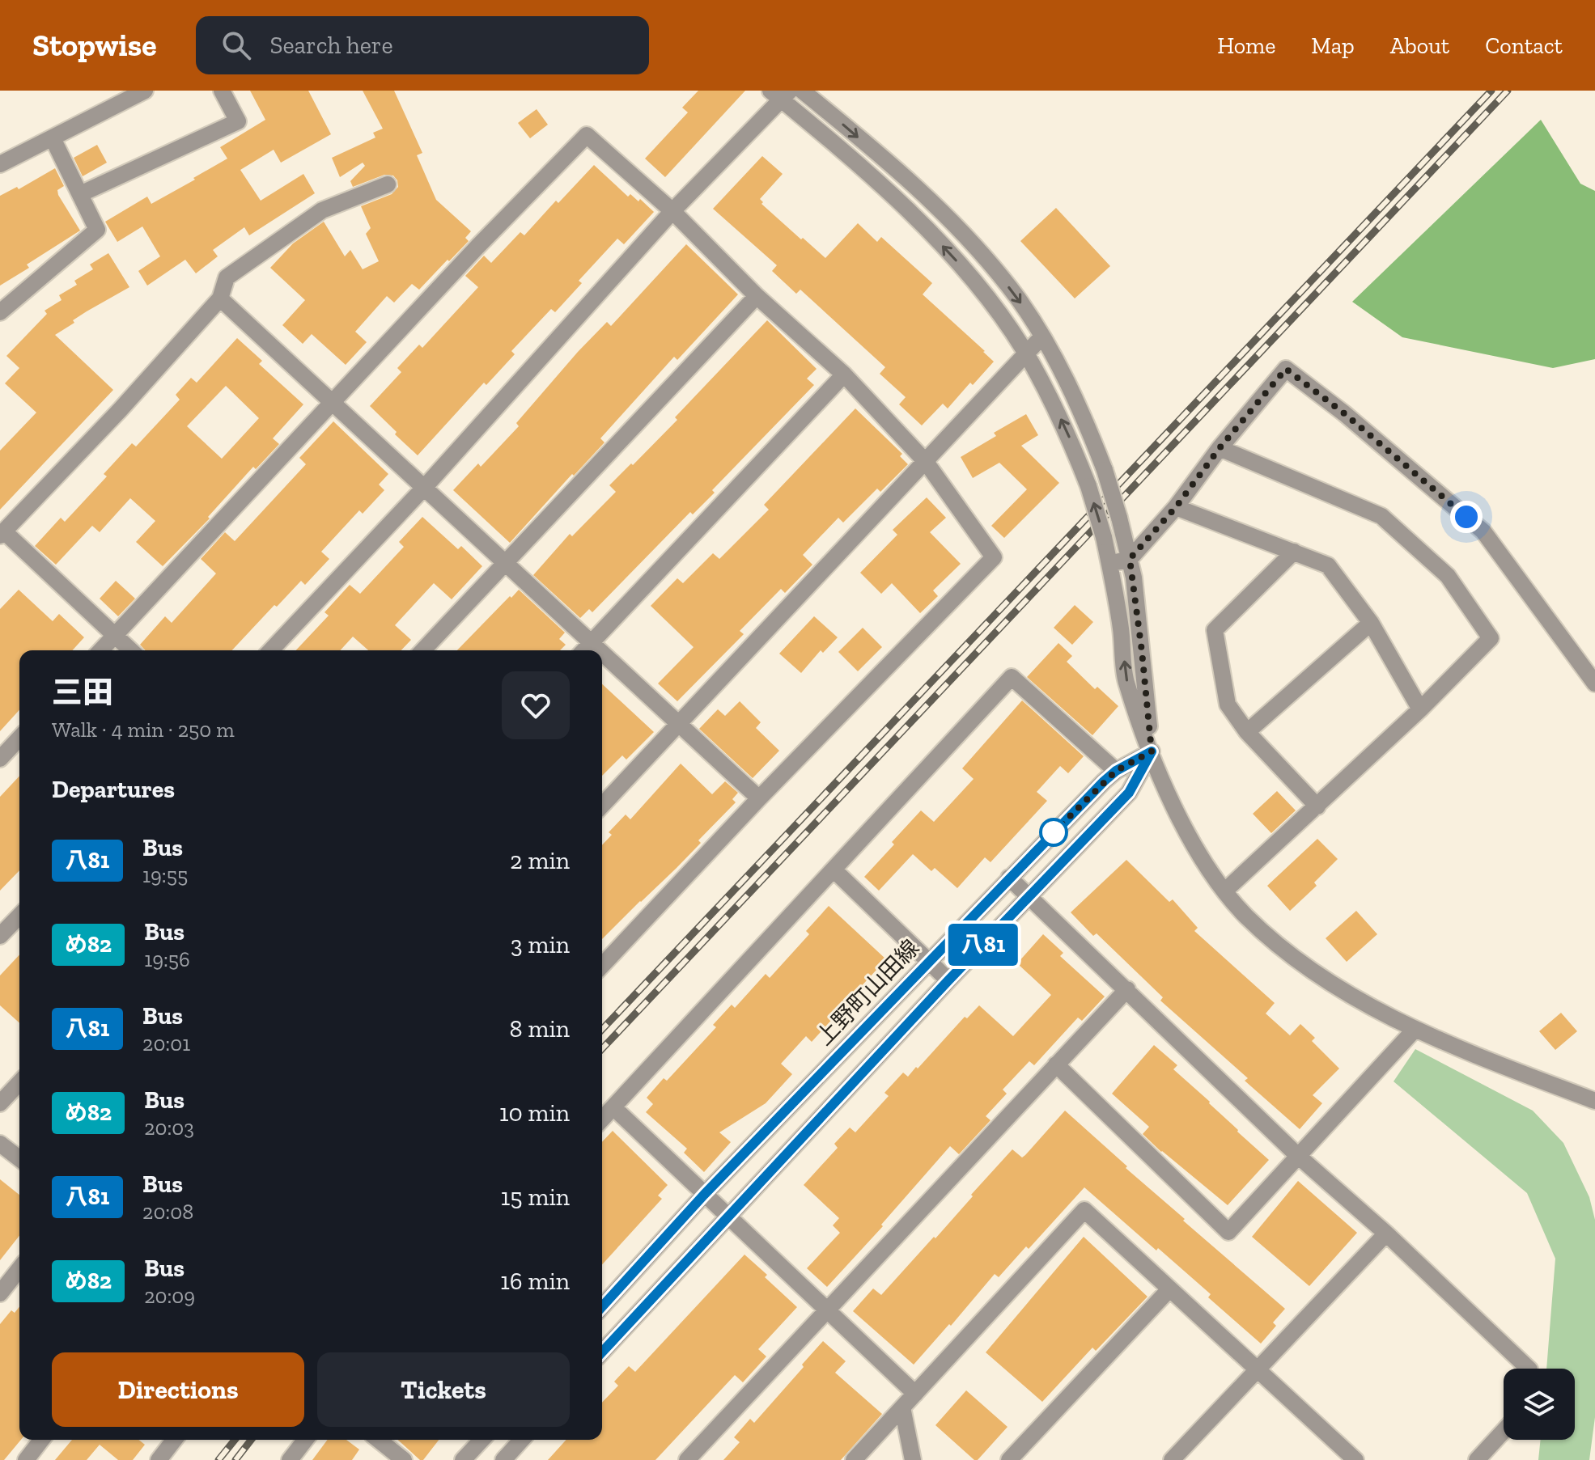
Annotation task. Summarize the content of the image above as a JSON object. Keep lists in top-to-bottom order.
{
  "streets": {
    "street": ["上野町山田線"]
  },
  "lines": ["bus line 八81"],
  "page": {
    "header": "Stopwise",
    "search": "Search here",
    "nav": [
      "Home",
      "Map",
      "About",
      "Contact"
    ],
    "on_map": "八81",
    "heading": [
      ["三田", "Walk · 4 min · 250 m"],
      "Departures"
    ],
    "list": [
      {
        "mark": "八81",
        "name": "Bus",
        "note": "19:55",
        "value": "2 min"
      },
      {
        "mark": "め82",
        "name": "Bus",
        "note": "19:56",
        "value": "3 min"
      },
      {
        "mark": "八81",
        "name": "Bus",
        "note": "20:01",
        "value": "8 min"
      },
      {
        "mark": "め82",
        "name": "Bus",
        "note": "20:03",
        "value": "10 min"
      },
      {
        "mark": "八81",
        "name": "Bus",
        "note": "20:08",
        "value": "15 min"
      },
      {
        "mark": "め82",
        "name": "Bus",
        "note": "20:09",
        "value": "16 min"
      }
    ],
    "buttons": ["Directions", "Tickets"]
  }
}
